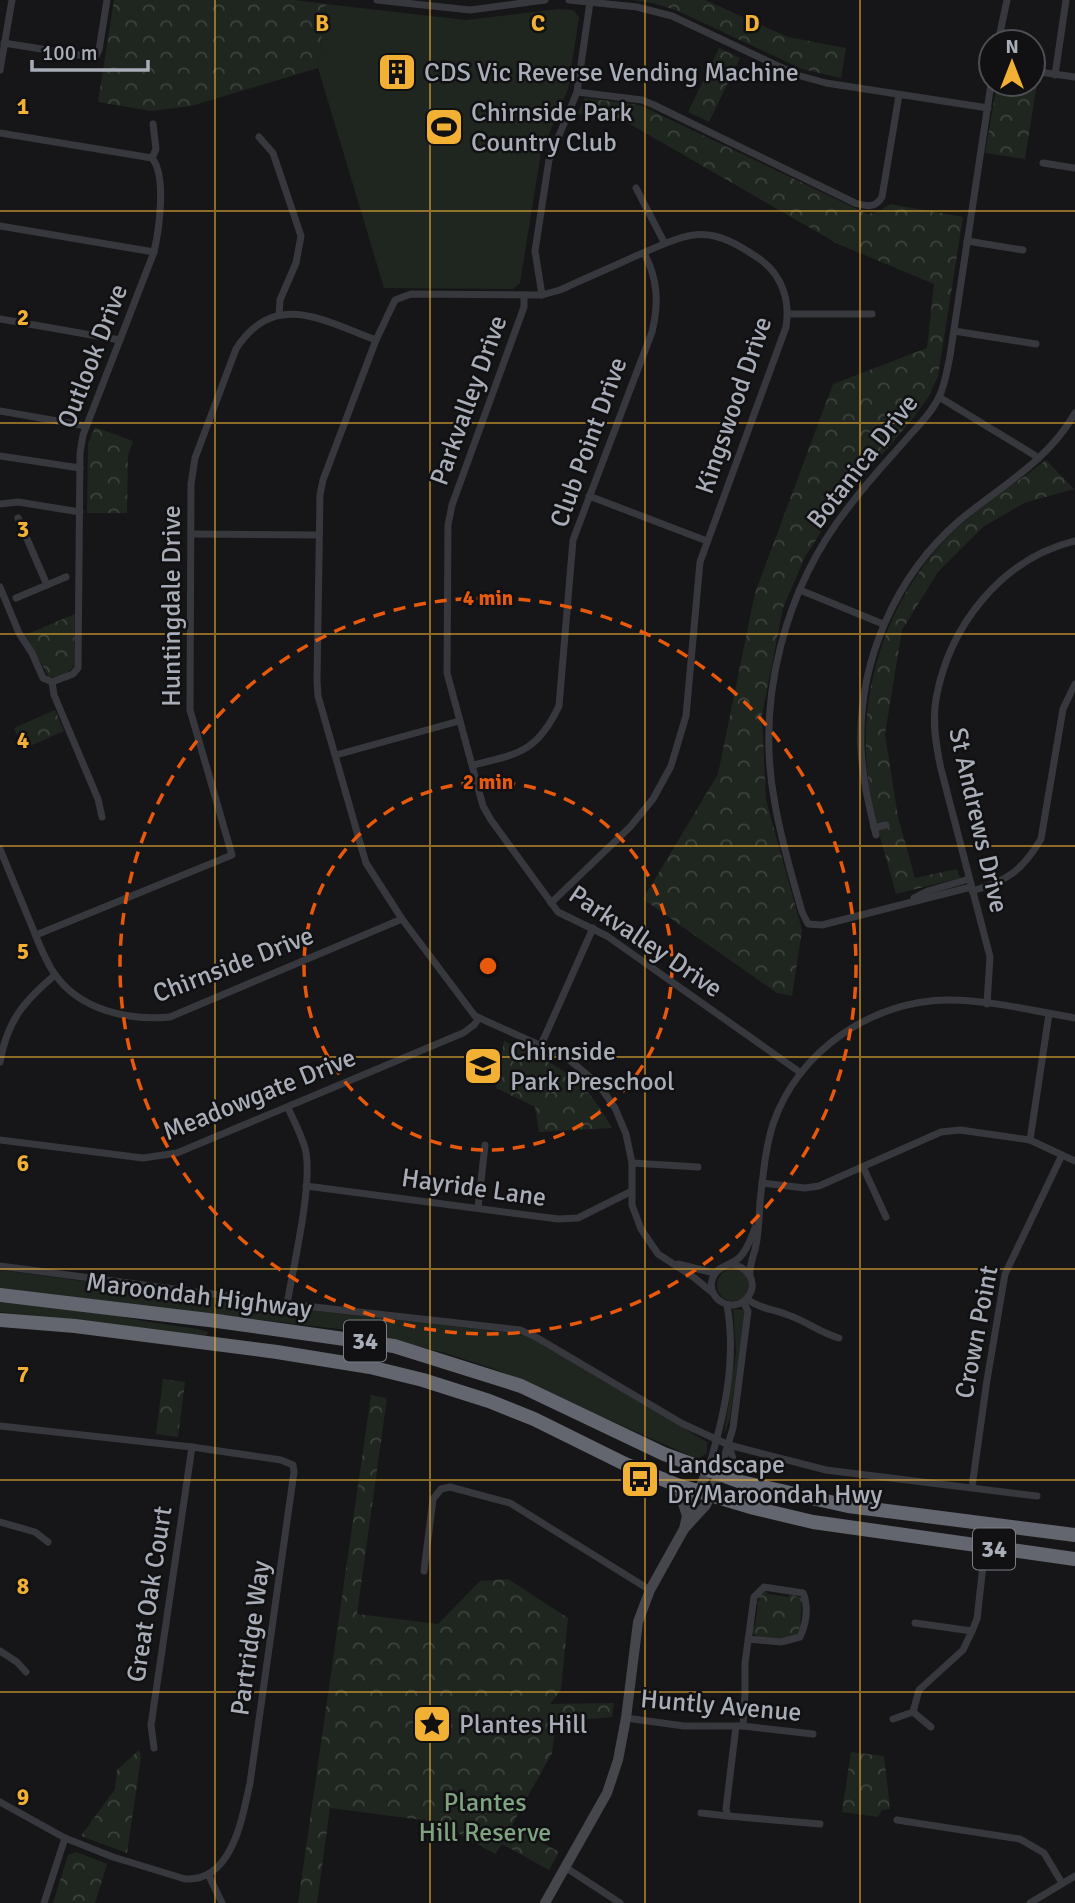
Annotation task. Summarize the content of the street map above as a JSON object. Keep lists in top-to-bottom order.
{
  "streets": {
    "highway": ["Maroondah Highway", "34"],
    "street": [
      "Outlook Drive",
      "Parkvalley Drive",
      "Kingswood Drive",
      "Club Point Drive",
      "Botanica Drive",
      "Huntingdale Drive",
      "St Andrews Drive",
      "Chirnside Drive",
      "Meadowgate Drive",
      "Hayride Lane",
      "Crown Point",
      "Great Oak Court",
      "Partridge Way",
      "Huntly Avenue"
    ]
  },
  "crossings": [
    ["Parkvalley Drive", "Kingswood Drive"],
    ["Parkvalley Drive", "Club Point Drive"],
    ["Kingswood Drive", "Club Point Drive"],
    ["Botanica Drive", "St Andrews Drive"],
    ["Huntingdale Drive", "Chirnside Drive"],
    ["Maroondah Highway", "Crown Point"],
    ["Great Oak Court", "Partridge Way"]
  ],
  "parks": ["Plantes Hill Reserve"],
  "places": {
    "building": ["CDS Vic Reverse Vending Machine"],
    "sports": ["Chirnside Park Country Club"],
    "school or university": ["Chirnside Park Preschool"],
    "bus stop": ["Landscape Dr/Maroondah Hwy"],
    "place": ["Plantes Hill"]
  },
  "scale_bar": "100 m",
  "north": "top",
  "grid": {
    "columns": ["B", "C", "D"],
    "rows": [
      "1",
      "2",
      "3",
      "4",
      "5",
      "6",
      "7",
      "8",
      "9"
    ]
  },
  "rings": ["4 min", "2 min"]
}
